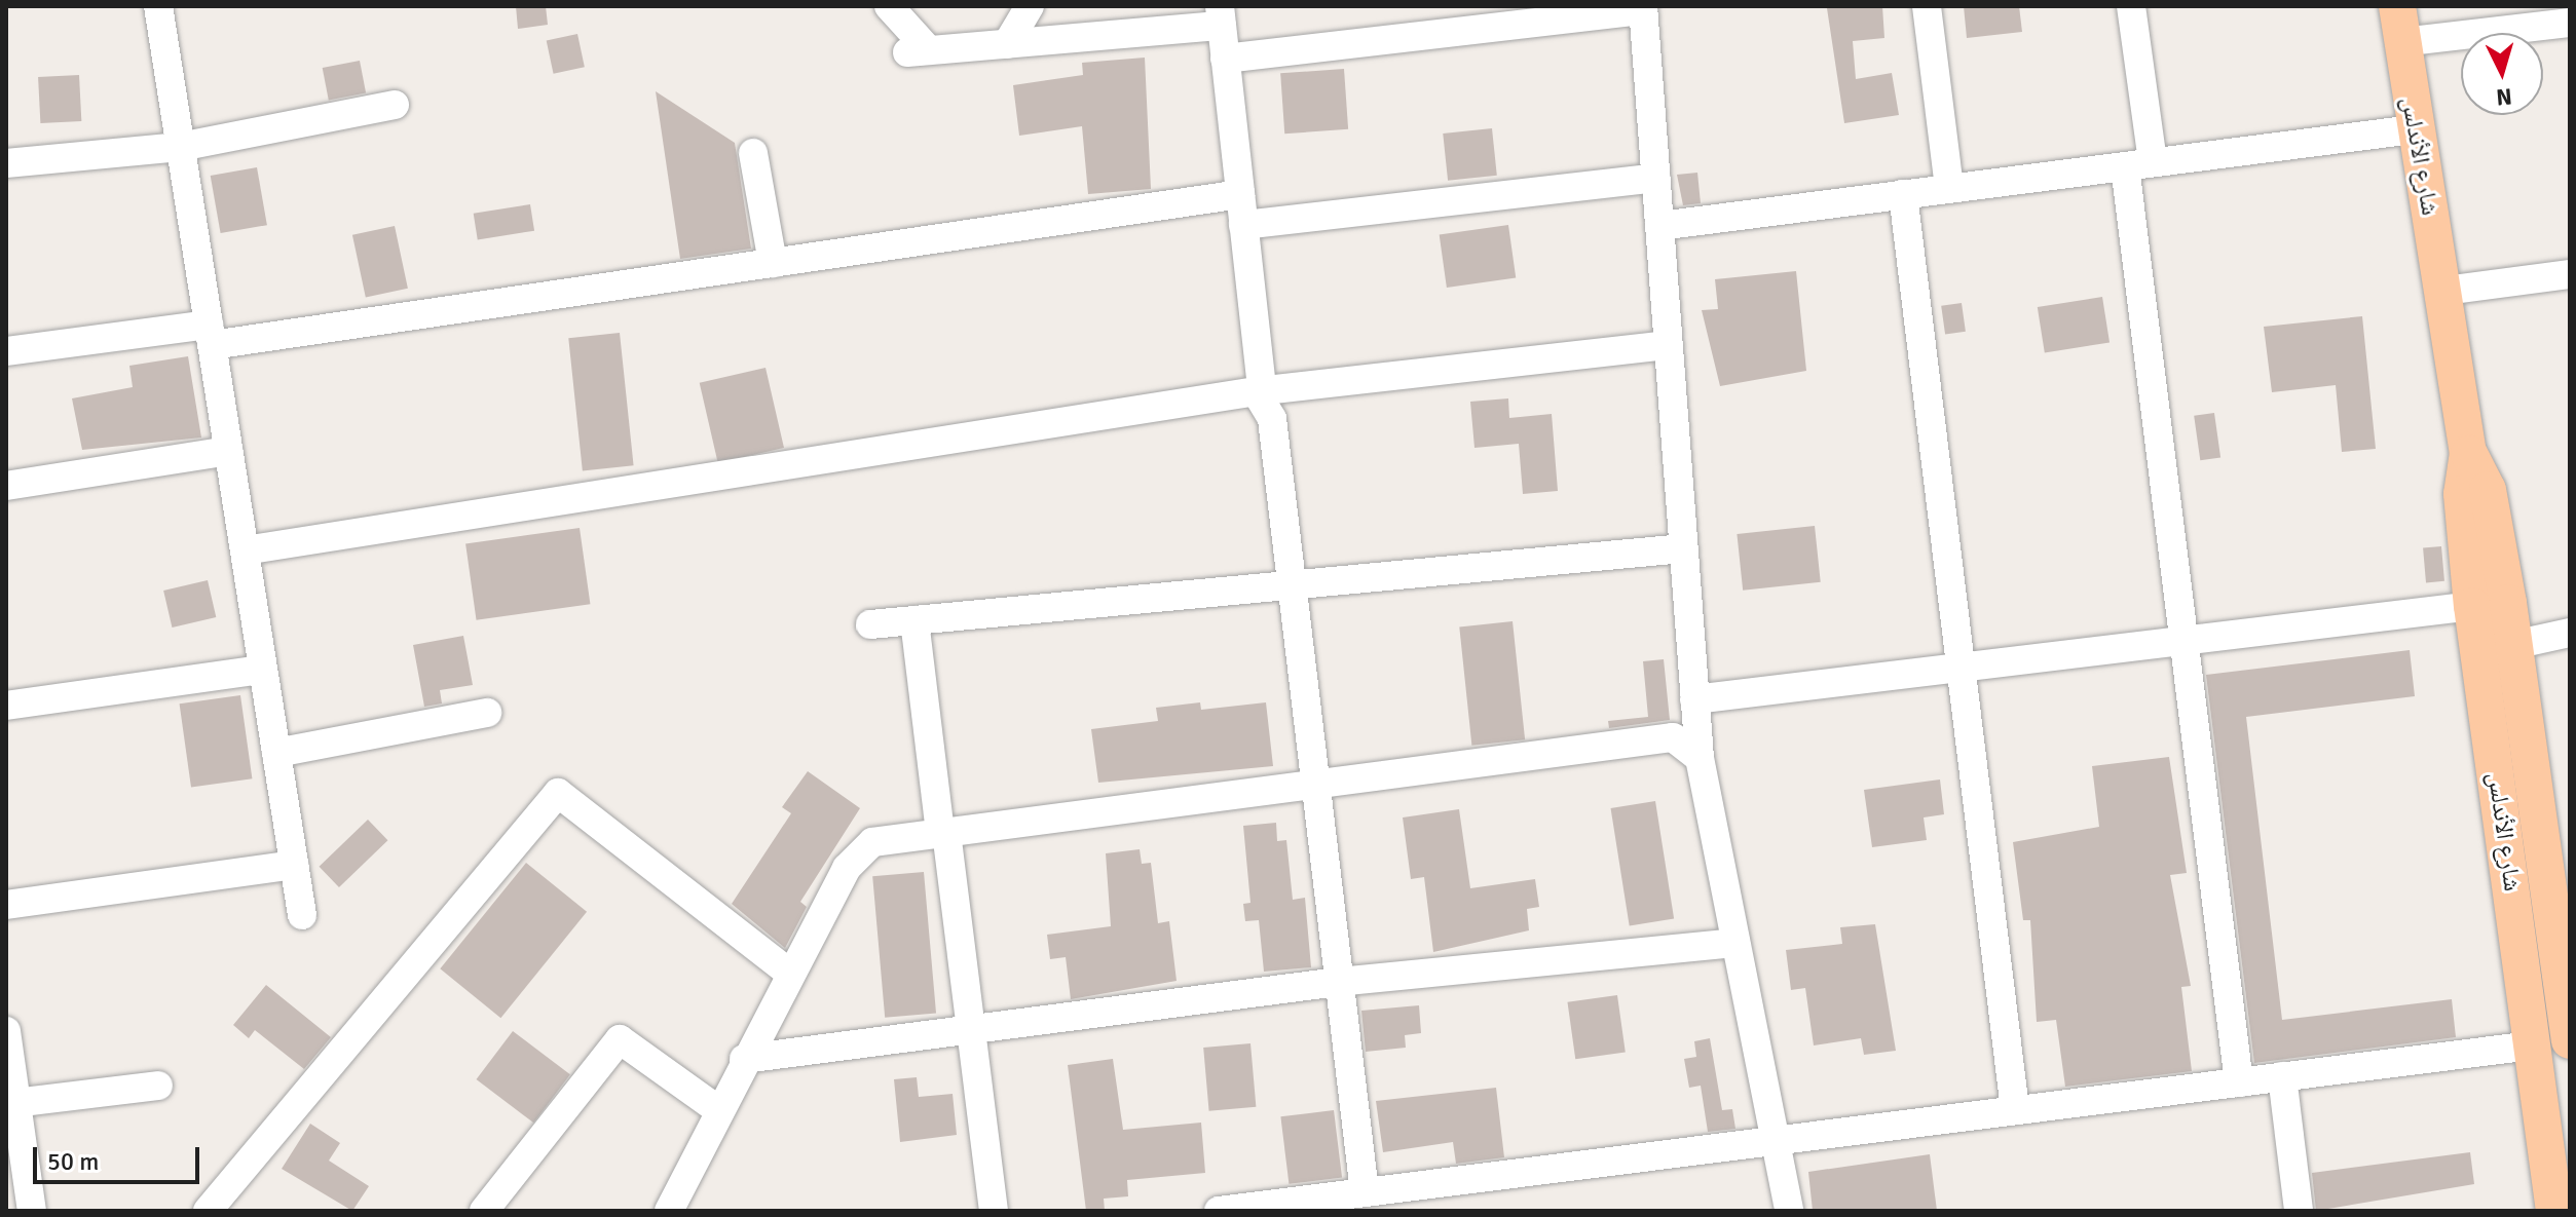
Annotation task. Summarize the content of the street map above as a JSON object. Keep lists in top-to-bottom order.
{
  "streets": {
    "main road": ["شارع الأندلس"]
  },
  "scale_bar": "50 m",
  "north": "bottom"
}
